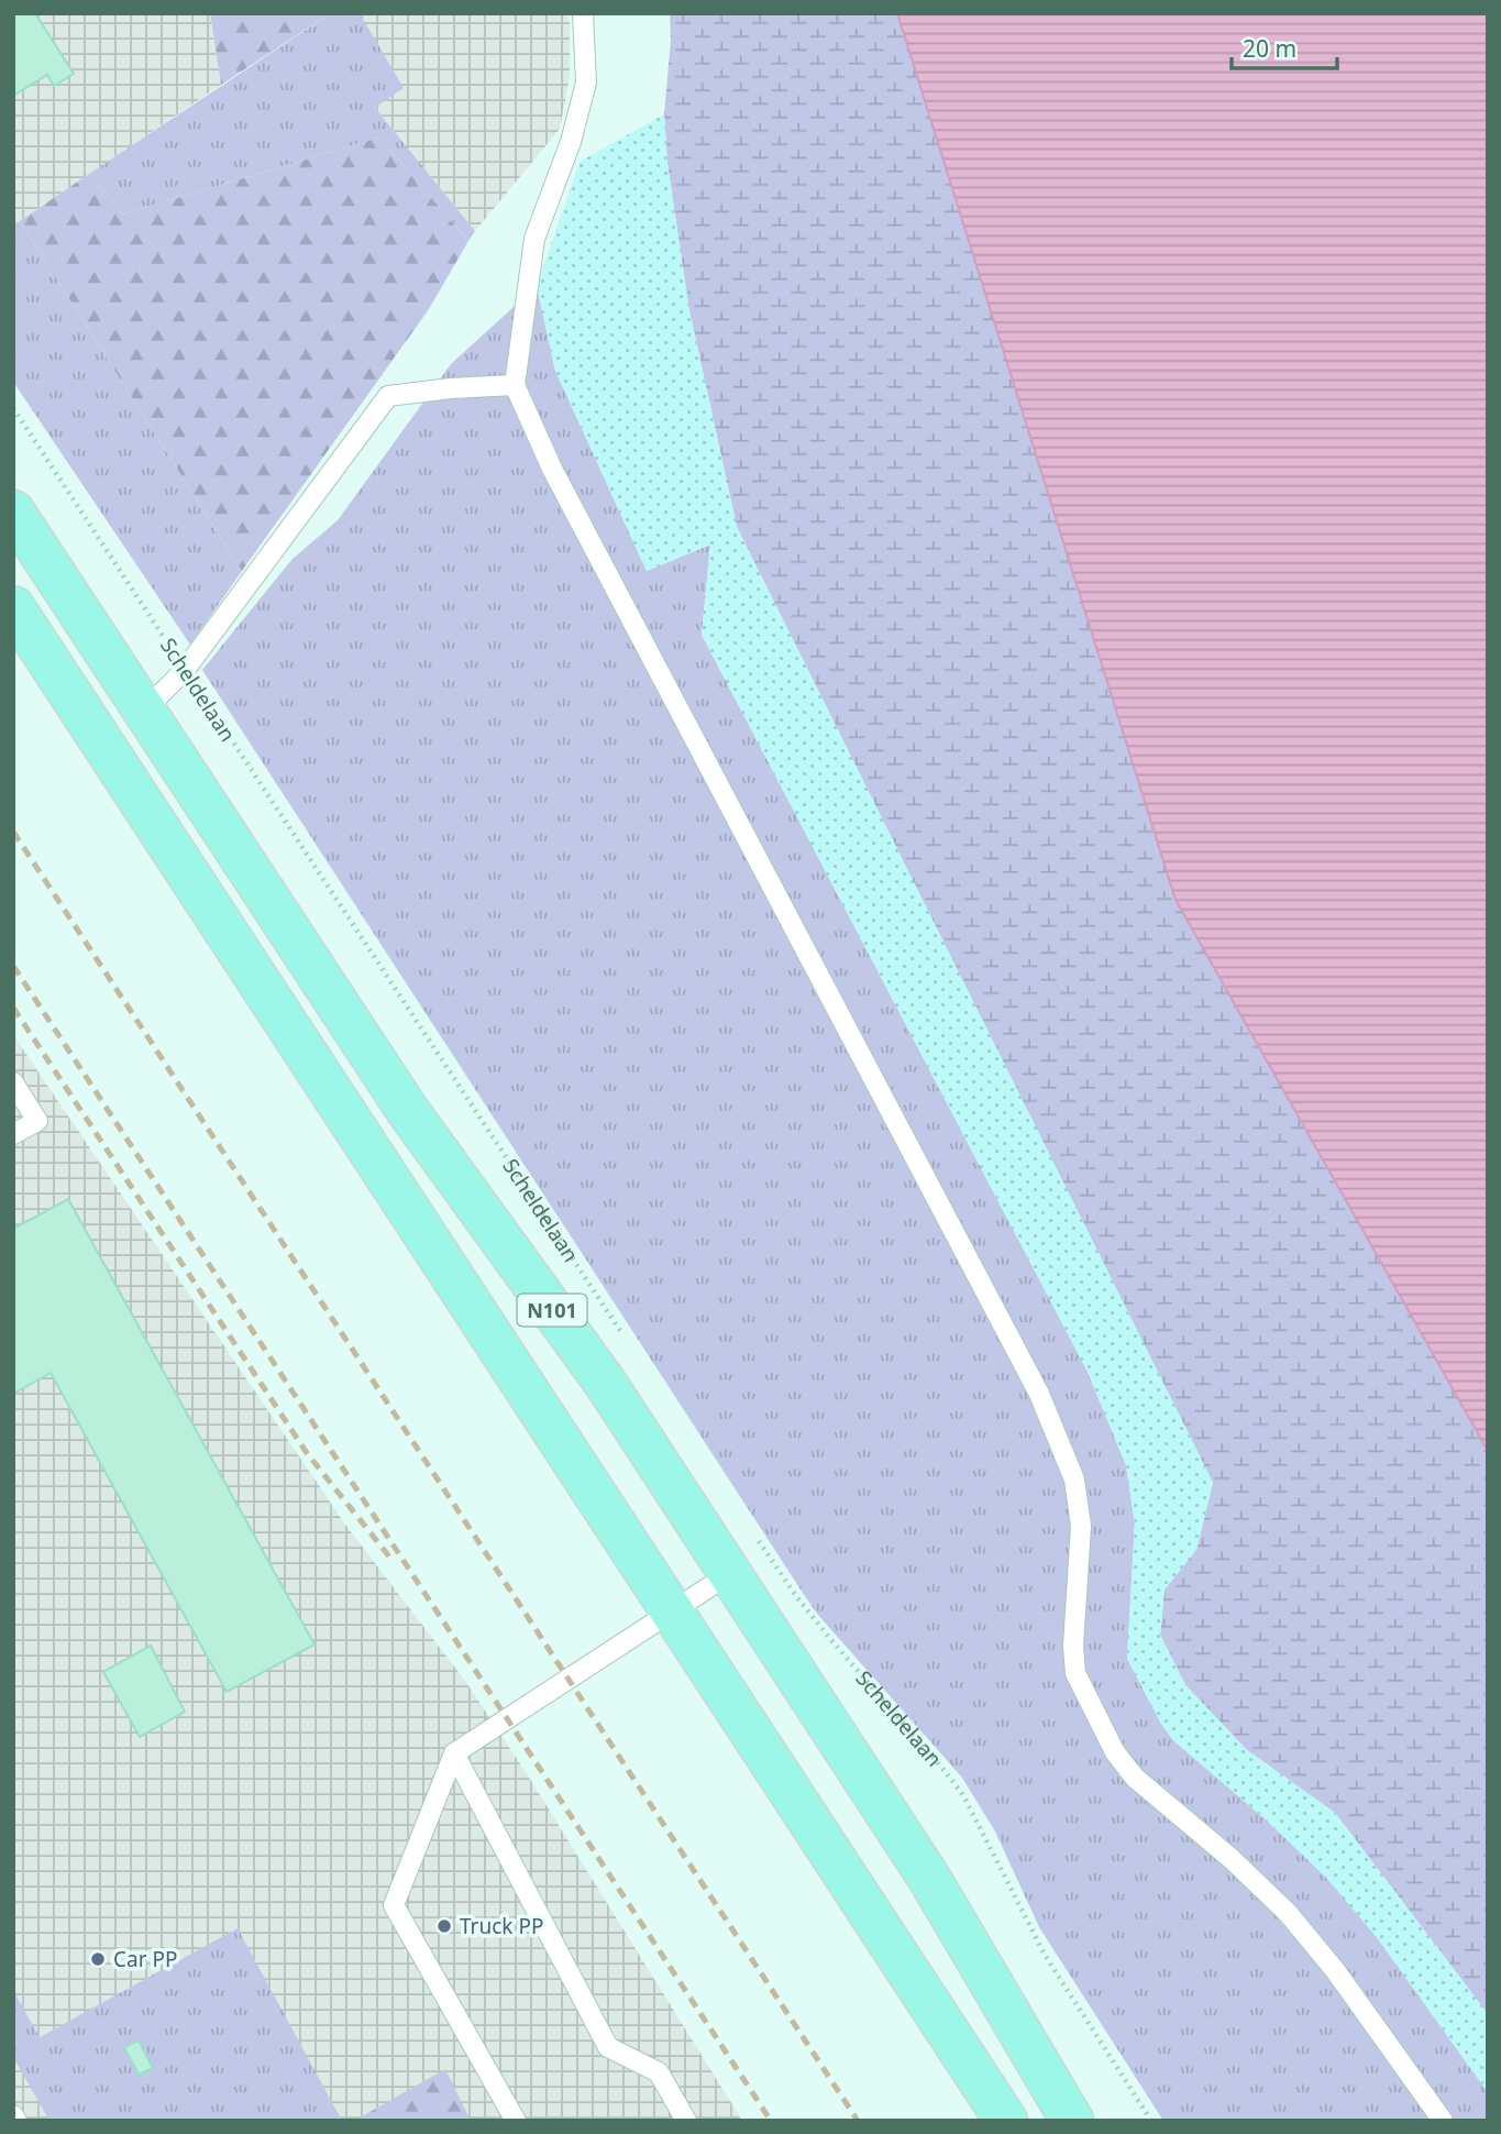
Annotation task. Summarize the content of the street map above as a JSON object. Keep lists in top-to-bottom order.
{
  "streets": {
    "main road": ["N101"],
    "path": ["Scheldelaan"]
  },
  "places": ["Truck PP", "Car PP"],
  "scale_bar": "20 m"
}
